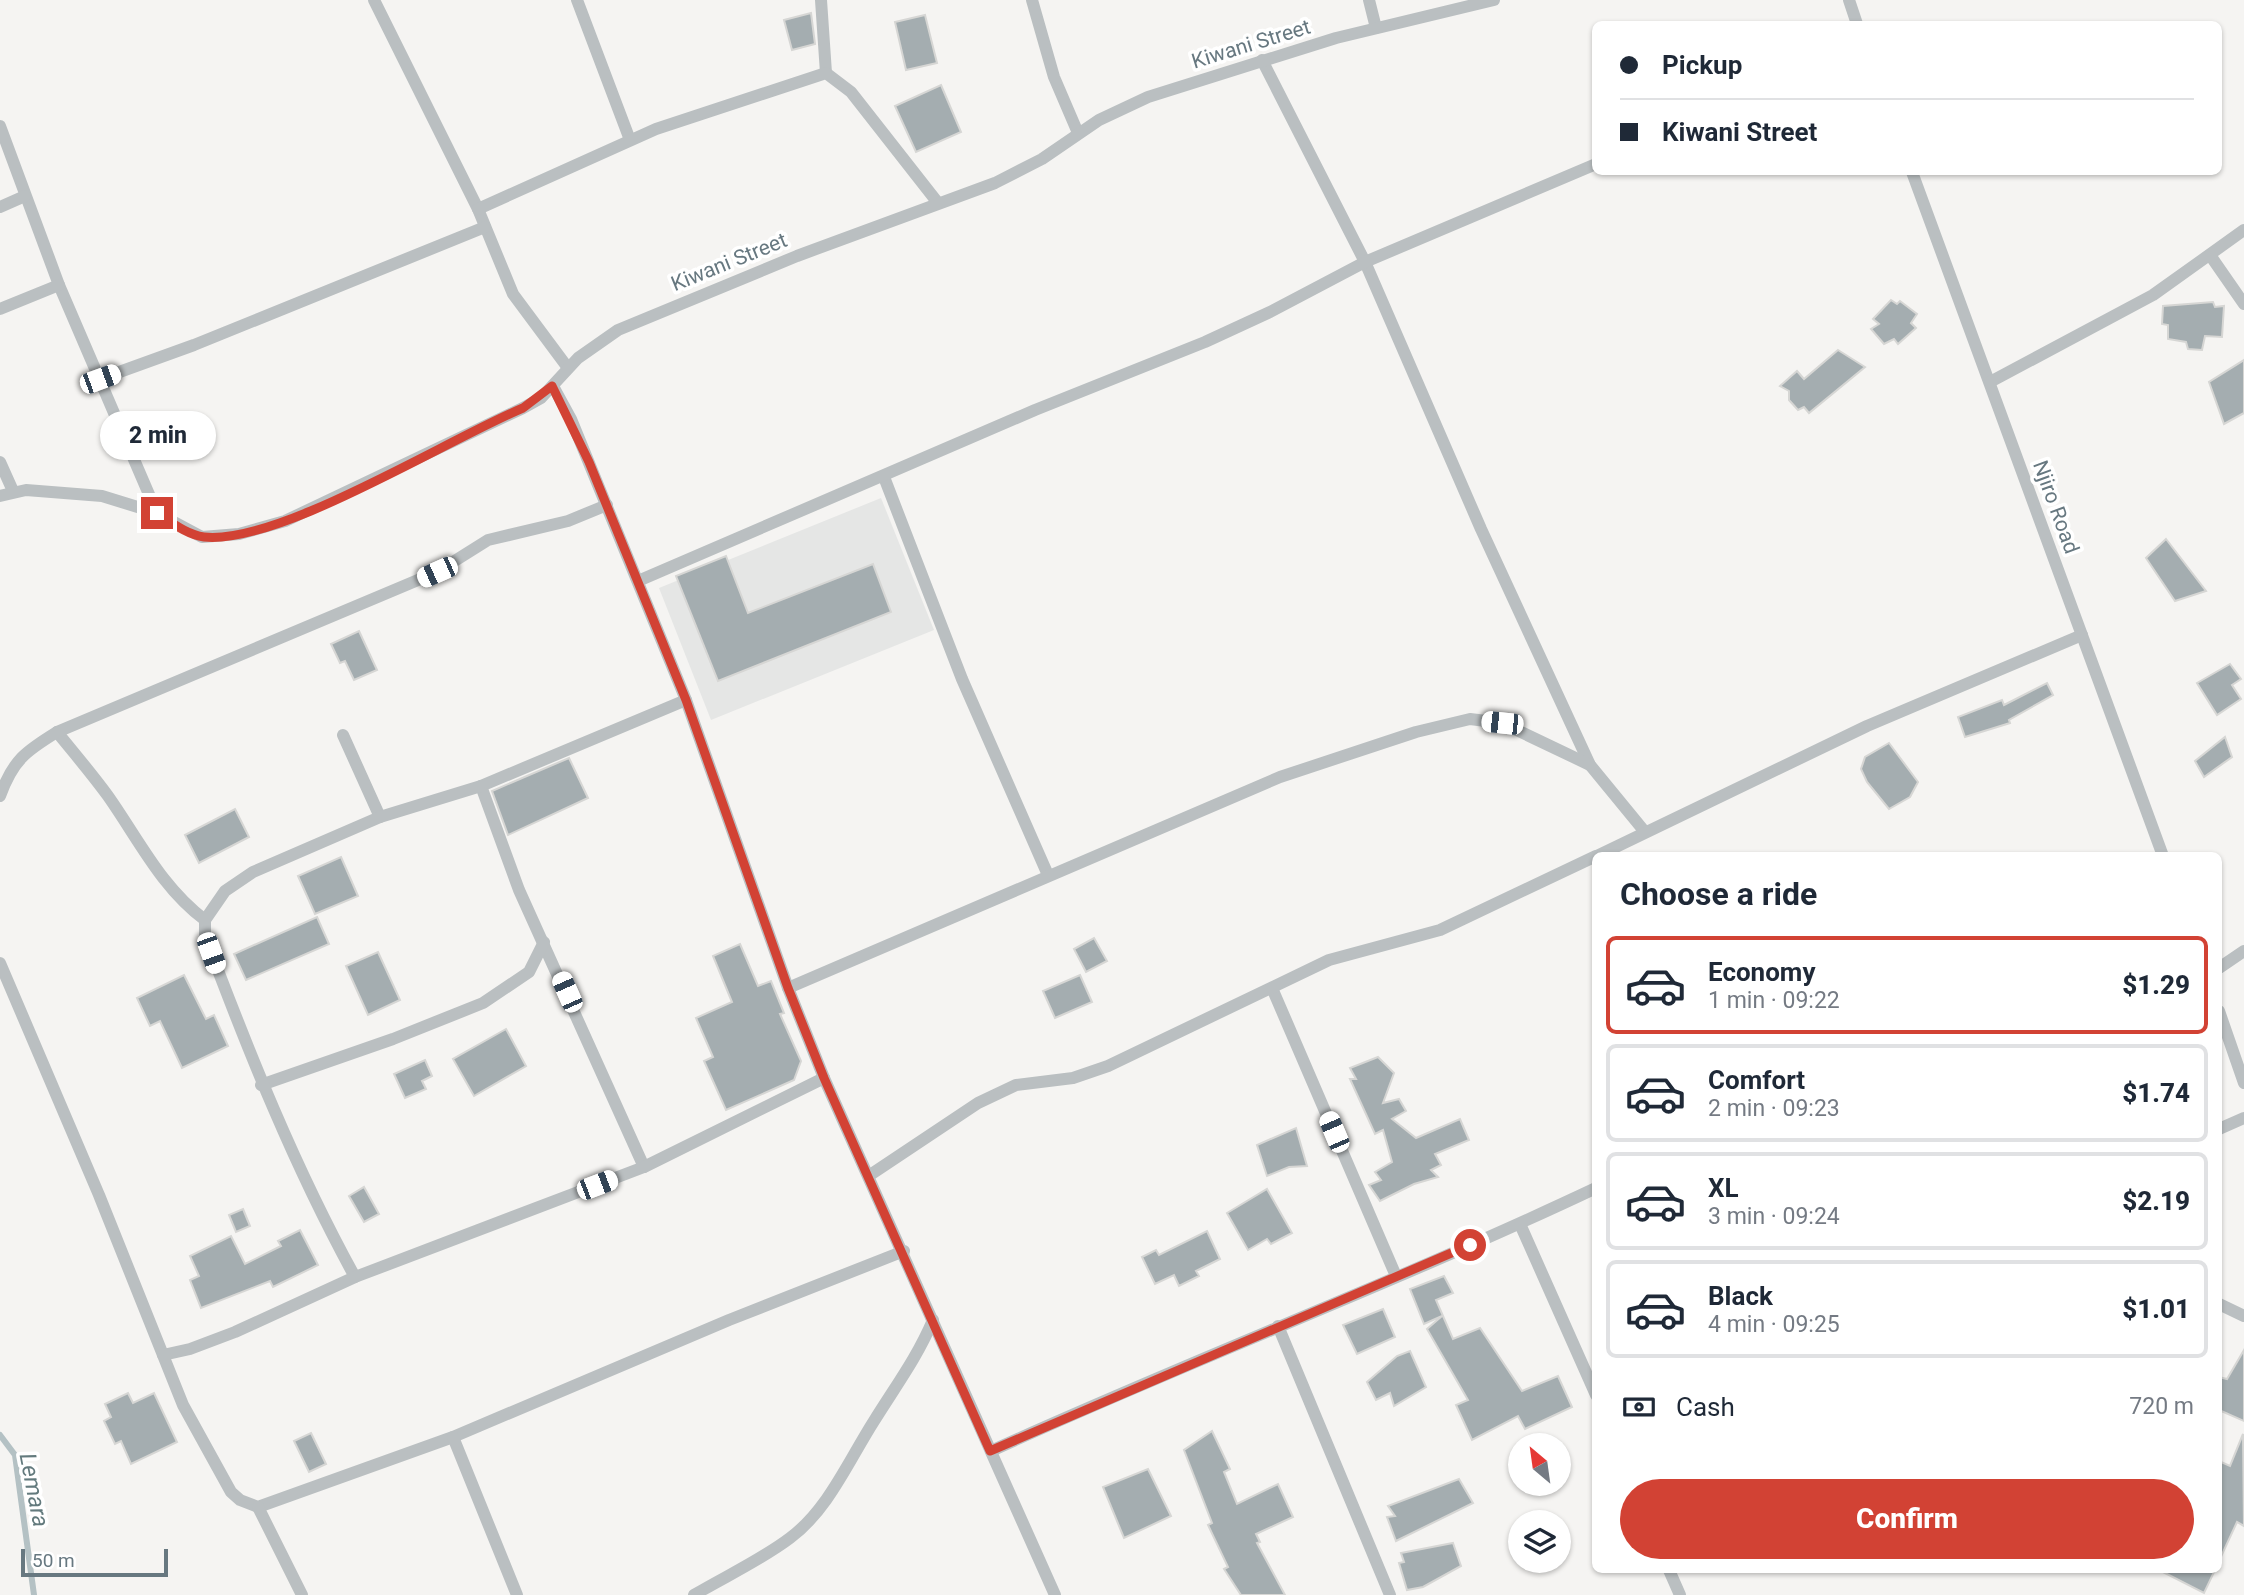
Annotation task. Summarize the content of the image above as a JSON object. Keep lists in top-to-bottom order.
{
  "streets": {
    "street": ["Kiwani Street", "Njiro Road"]
  },
  "water": ["Lemara"],
  "scale_bar": "50 m",
  "north": "top left",
  "page": {
    "banner": ["Pickup", "Kiwani Street"],
    "bubble": "2 min",
    "heading": "Choose a ride",
    "list": [
      {
        "name": "Economy",
        "note": "1 min · 09:22",
        "value": "$1.29"
      },
      {
        "name": "Comfort",
        "note": "2 min · 09:23",
        "value": "$1.74"
      },
      {
        "name": "XL",
        "note": "3 min · 09:24",
        "value": "$2.19"
      },
      {
        "name": "Black",
        "note": "4 min · 09:25",
        "value": "$1.01"
      }
    ],
    "pay": ["Cash", "720 m"],
    "buttons": "Confirm",
    "scale": "50 m"
  }
}
